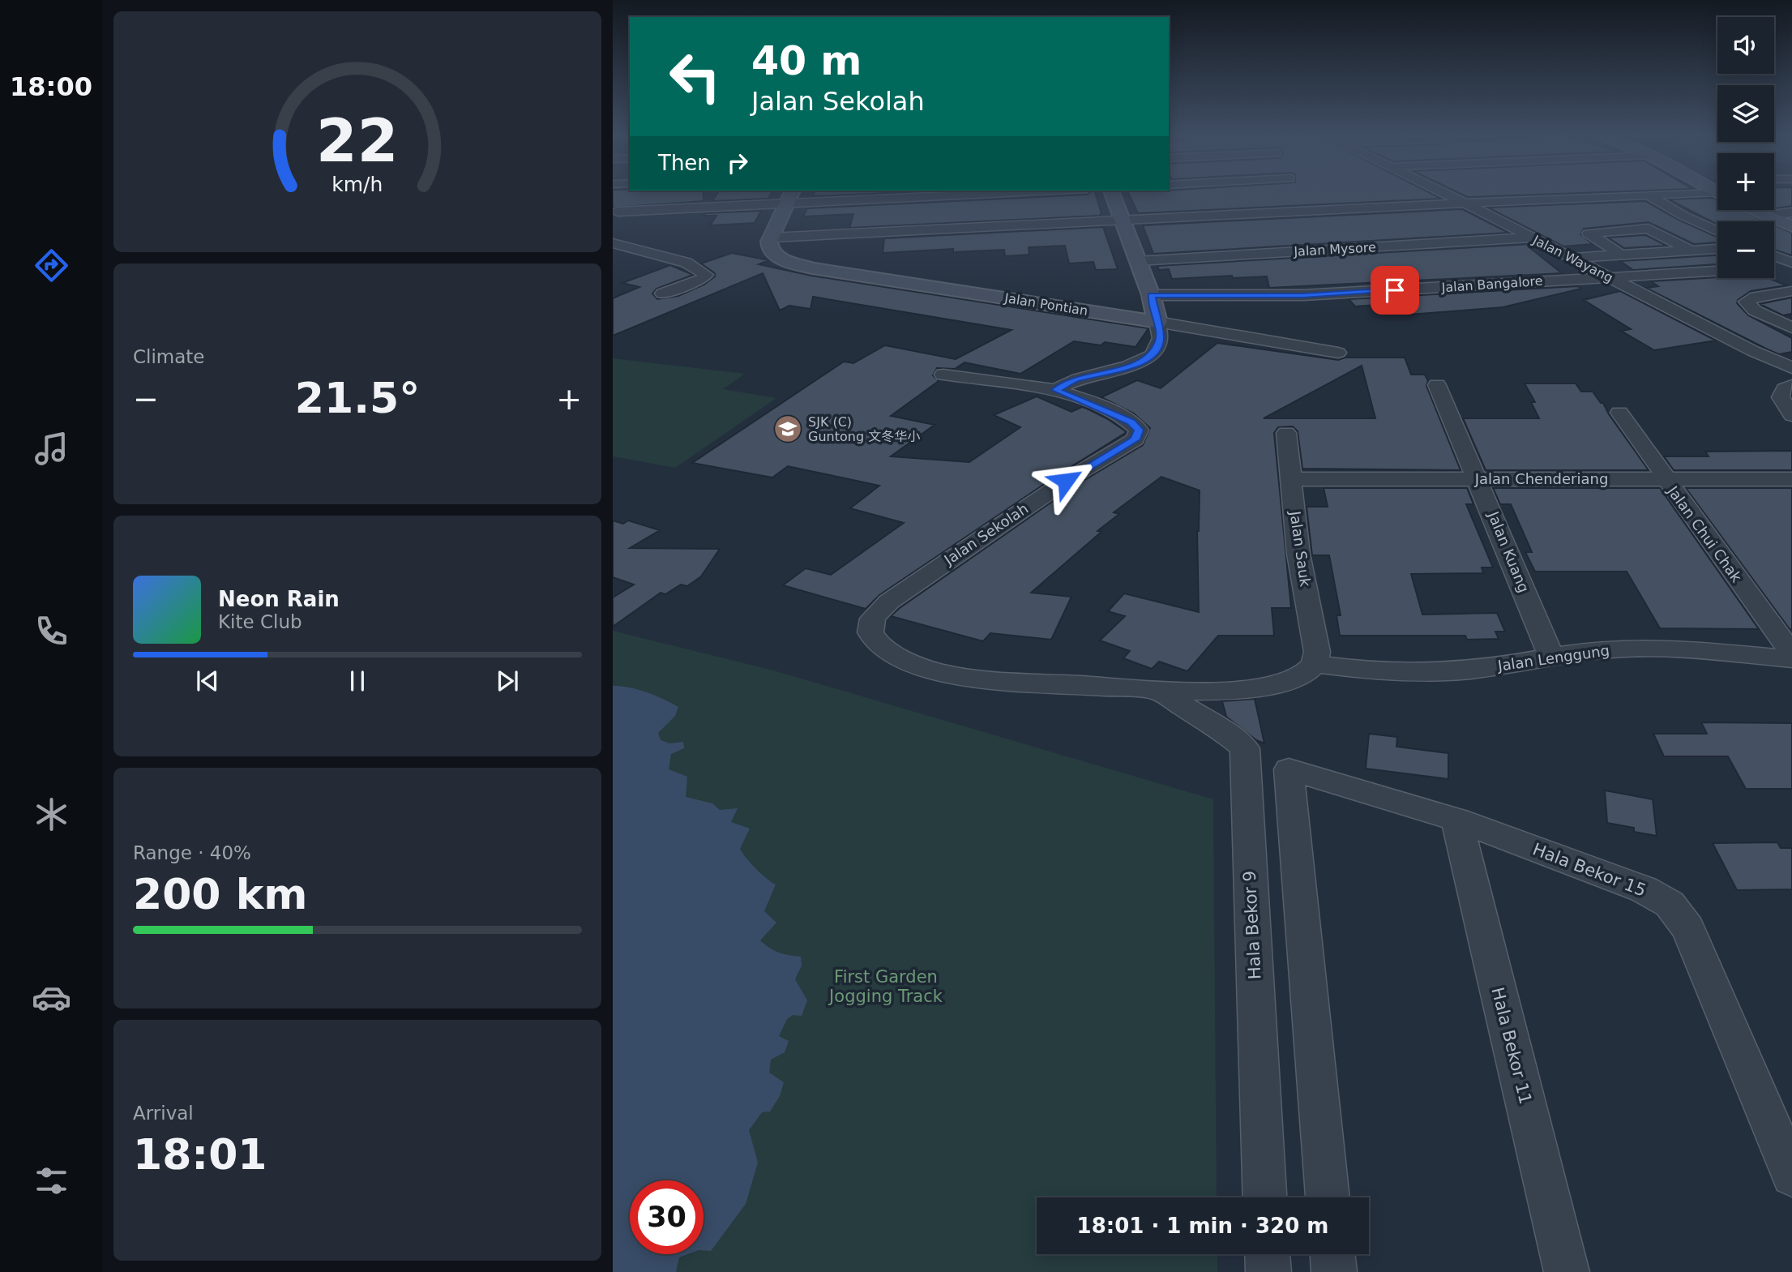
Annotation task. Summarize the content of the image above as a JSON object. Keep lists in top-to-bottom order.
{
  "streets": {
    "street": [
      "Jalan Mysore",
      "Jalan Wayang",
      "Jalan Bangalore",
      "Jalan Pontian",
      "Jalan Chenderiang",
      "Jalan Sekolah",
      "Jalan Chui Chak",
      "Jalan Sauk",
      "Jalan Kuang",
      "Jalan Lenggung",
      "Hala Bekor 15",
      "Hala Bekor 9",
      "Hala Bekor 11"
    ]
  },
  "crossings": [
    ["Jalan Mysore", "Jalan Wayang"],
    ["Jalan Wayang", "Jalan Bangalore"],
    ["Jalan Chenderiang", "Jalan Chui Chak"],
    ["Jalan Chenderiang", "Jalan Sauk"],
    ["Jalan Chenderiang", "Jalan Kuang"],
    ["Jalan Sekolah", "Jalan Sauk"],
    ["Jalan Sekolah", "Jalan Lenggung"],
    ["Jalan Sekolah", "Hala Bekor 9"],
    ["Jalan Sauk", "Jalan Lenggung"],
    ["Jalan Kuang", "Jalan Lenggung"],
    ["Hala Bekor 15", "Hala Bekor 11"]
  ],
  "parks": ["First Garden Jogging Track"],
  "places": {
    "school or university": ["SJK (C) Guntong 文冬华小"]
  },
  "page": {
    "tabs": "18:00",
    "map_buttons": ["+", "−"],
    "turn": ["40 m", "Jalan Sekolah"],
    "then": "Then",
    "tile": [
      "Climate",
      ["Range · 40%", "200 km"],
      ["Arrival", "18:01"]
    ],
    "heat": ["−", "21.5°", "+"],
    "song": ["Neon Rain", "Kite Club"],
    "limit": "30",
    "trip": "18:01 · 1 min · 320 m",
    "gauge": ["22", "km/h"]
  }
}
